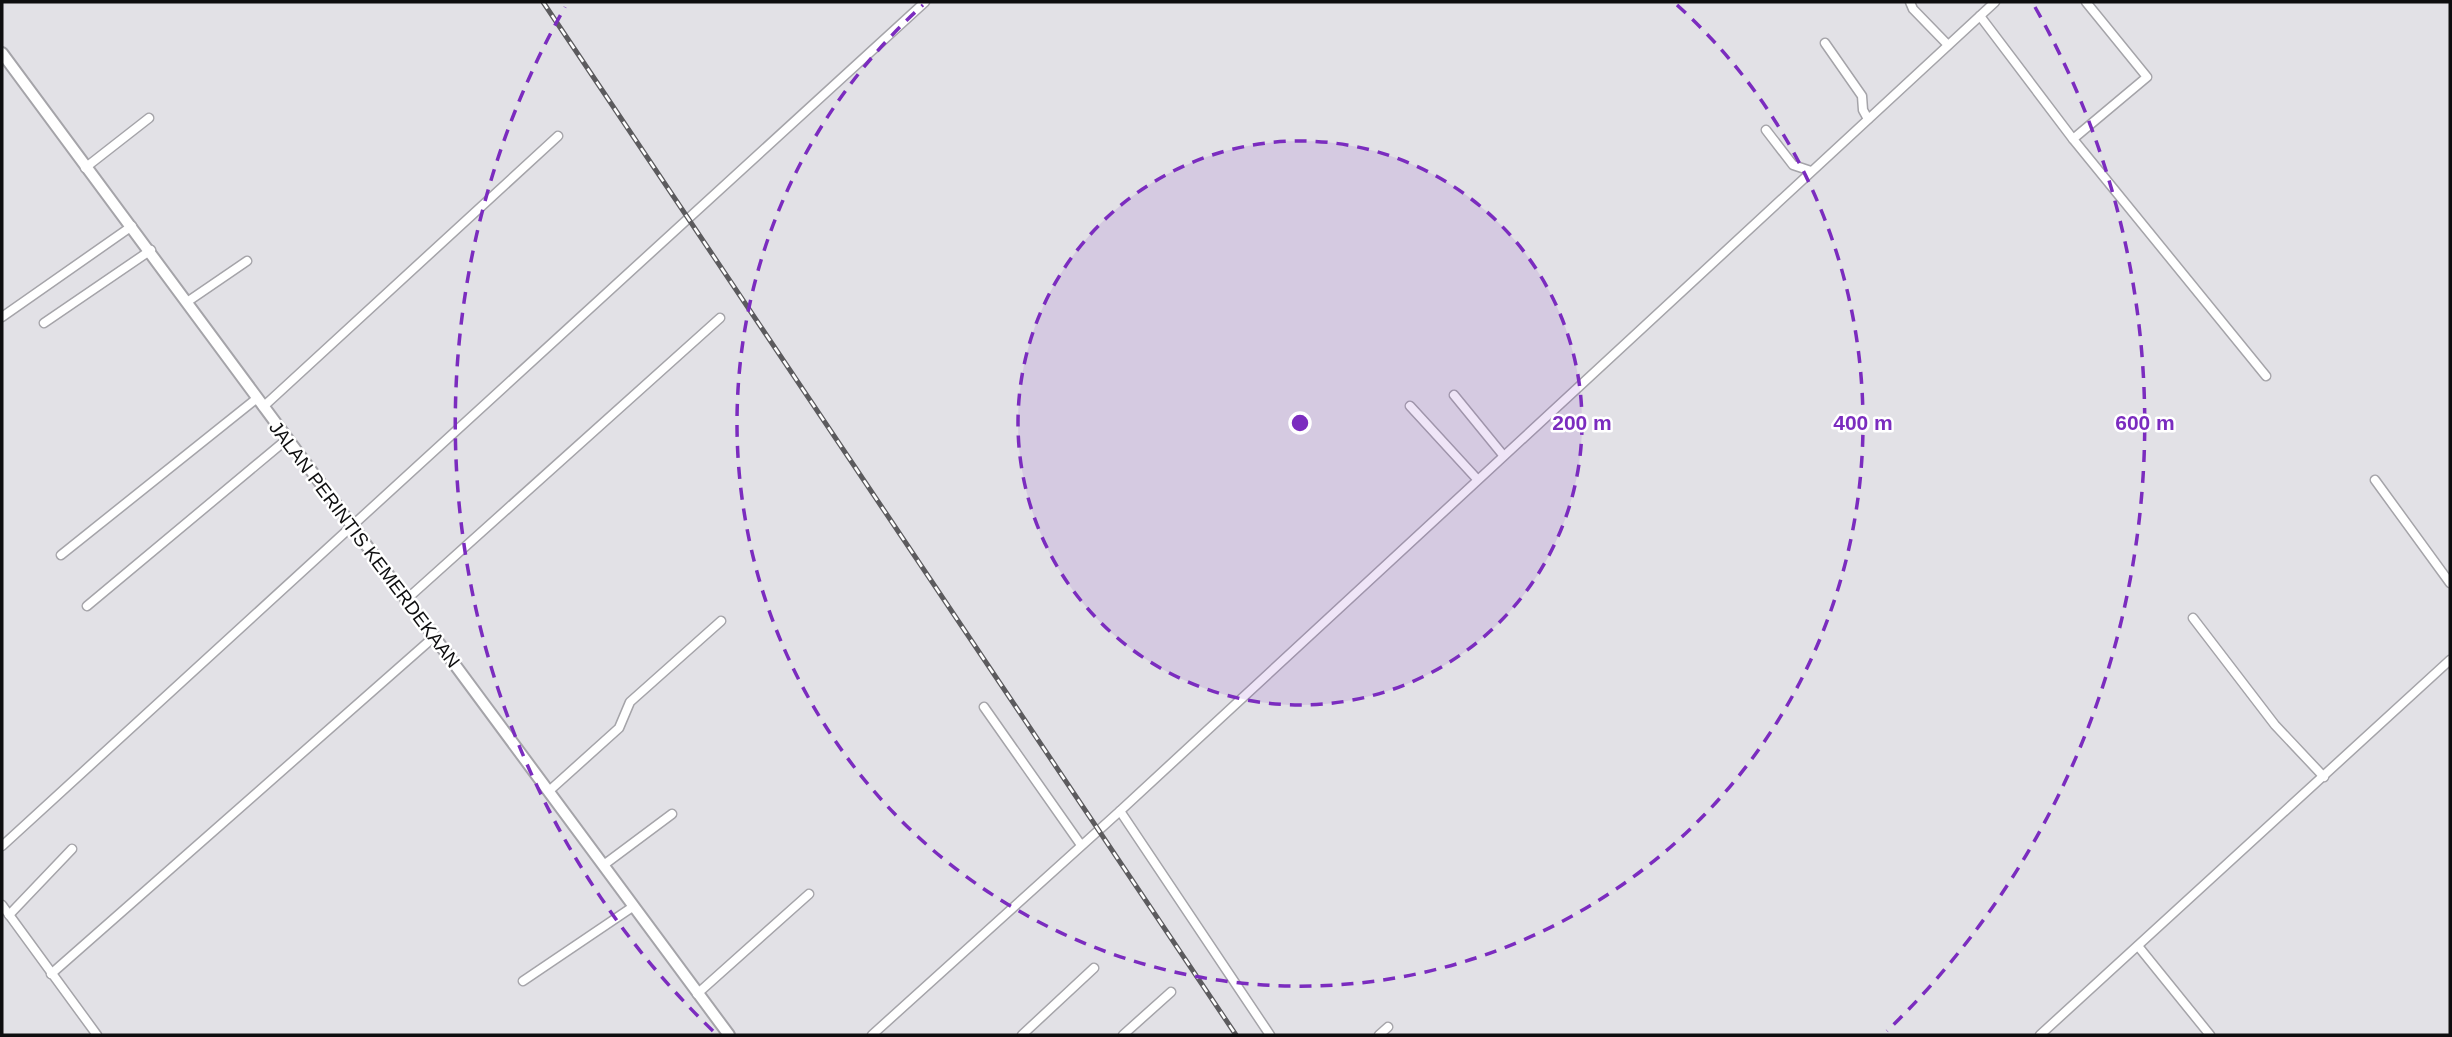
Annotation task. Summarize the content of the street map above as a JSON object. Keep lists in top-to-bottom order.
{
  "streets": {
    "street": ["JALAN PERINTIS KEMERDEKAAN"]
  },
  "rings": ["200 m", "400 m", "600 m"]
}
